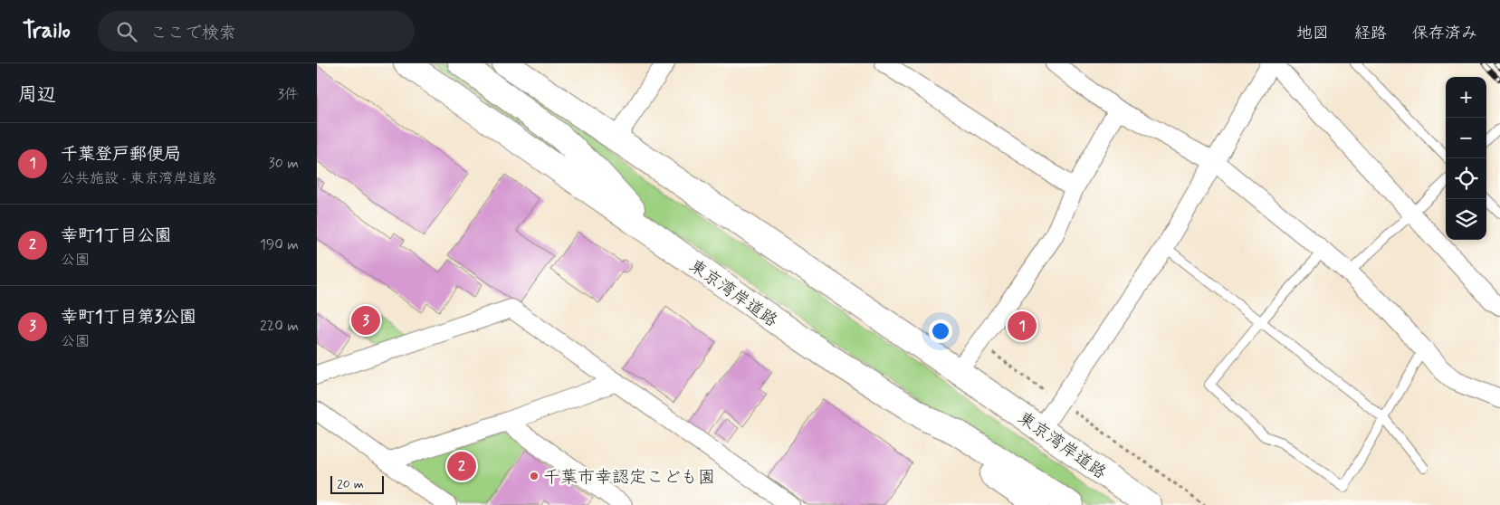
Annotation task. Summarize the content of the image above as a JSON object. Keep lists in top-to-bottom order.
{
  "streets": {
    "highway": ["東京湾岸道路"]
  },
  "places": ["千葉市幸認定こども園"],
  "scale_bar": "20 m",
  "page": {
    "header": "Trailo",
    "search": "ここで検索",
    "nav": ["地図", "経路", "保存済み"],
    "heading": ["周辺", "3件"],
    "map_buttons": ["+", "−"],
    "list": [
      {
        "mark": "1",
        "name": "千葉登戸郵便局",
        "note": "公共施設 · 東京湾岸道路",
        "value": "30 m"
      },
      {
        "mark": "2",
        "name": "幸町1丁目公園",
        "note": "公園",
        "value": "190 m"
      },
      {
        "mark": "3",
        "name": "幸町1丁目第3公園",
        "note": "公園",
        "value": "220 m"
      }
    ],
    "pins": ["3", "1", "2"],
    "scale": "20 m"
  }
}
